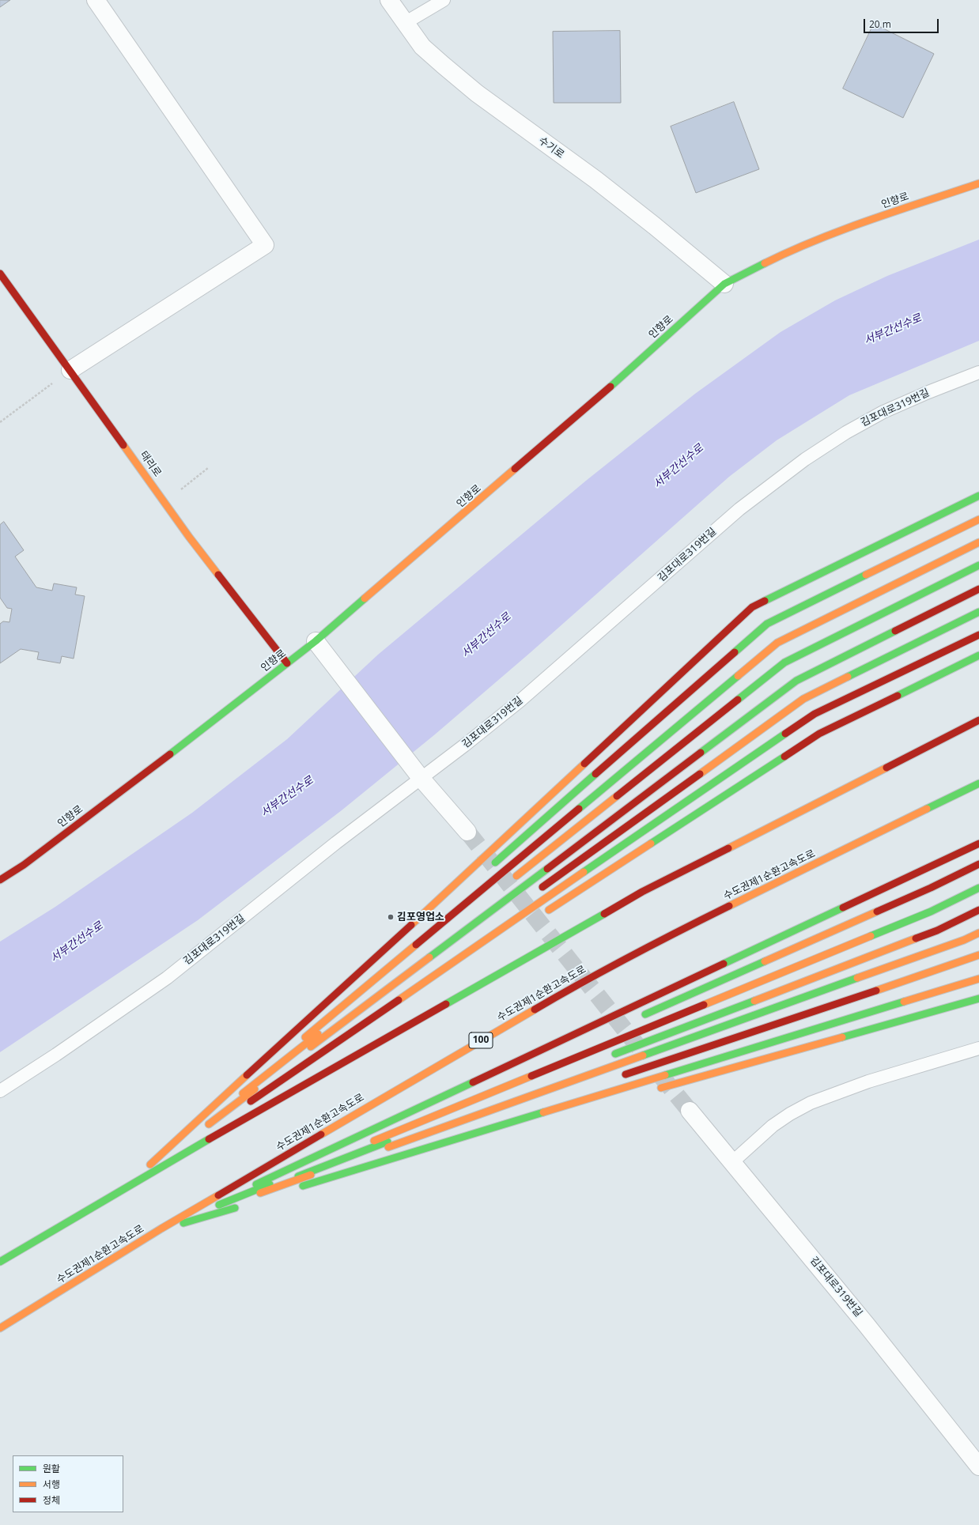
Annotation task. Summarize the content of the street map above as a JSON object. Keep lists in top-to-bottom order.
{
  "streets": {
    "main road": [
      "인향로",
      "태리로",
      "수도권제1순환고속도로",
      "100"
    ],
    "street": ["수기로", "김포대로319번길"]
  },
  "crossings": [
    ["수기로", "인향로"],
    ["인향로", "태리로"]
  ],
  "water": ["서부간선수로"],
  "places": ["김포영업소"],
  "legend": ["원활", "서행", "정체"],
  "scale_bar": "20 m"
}
